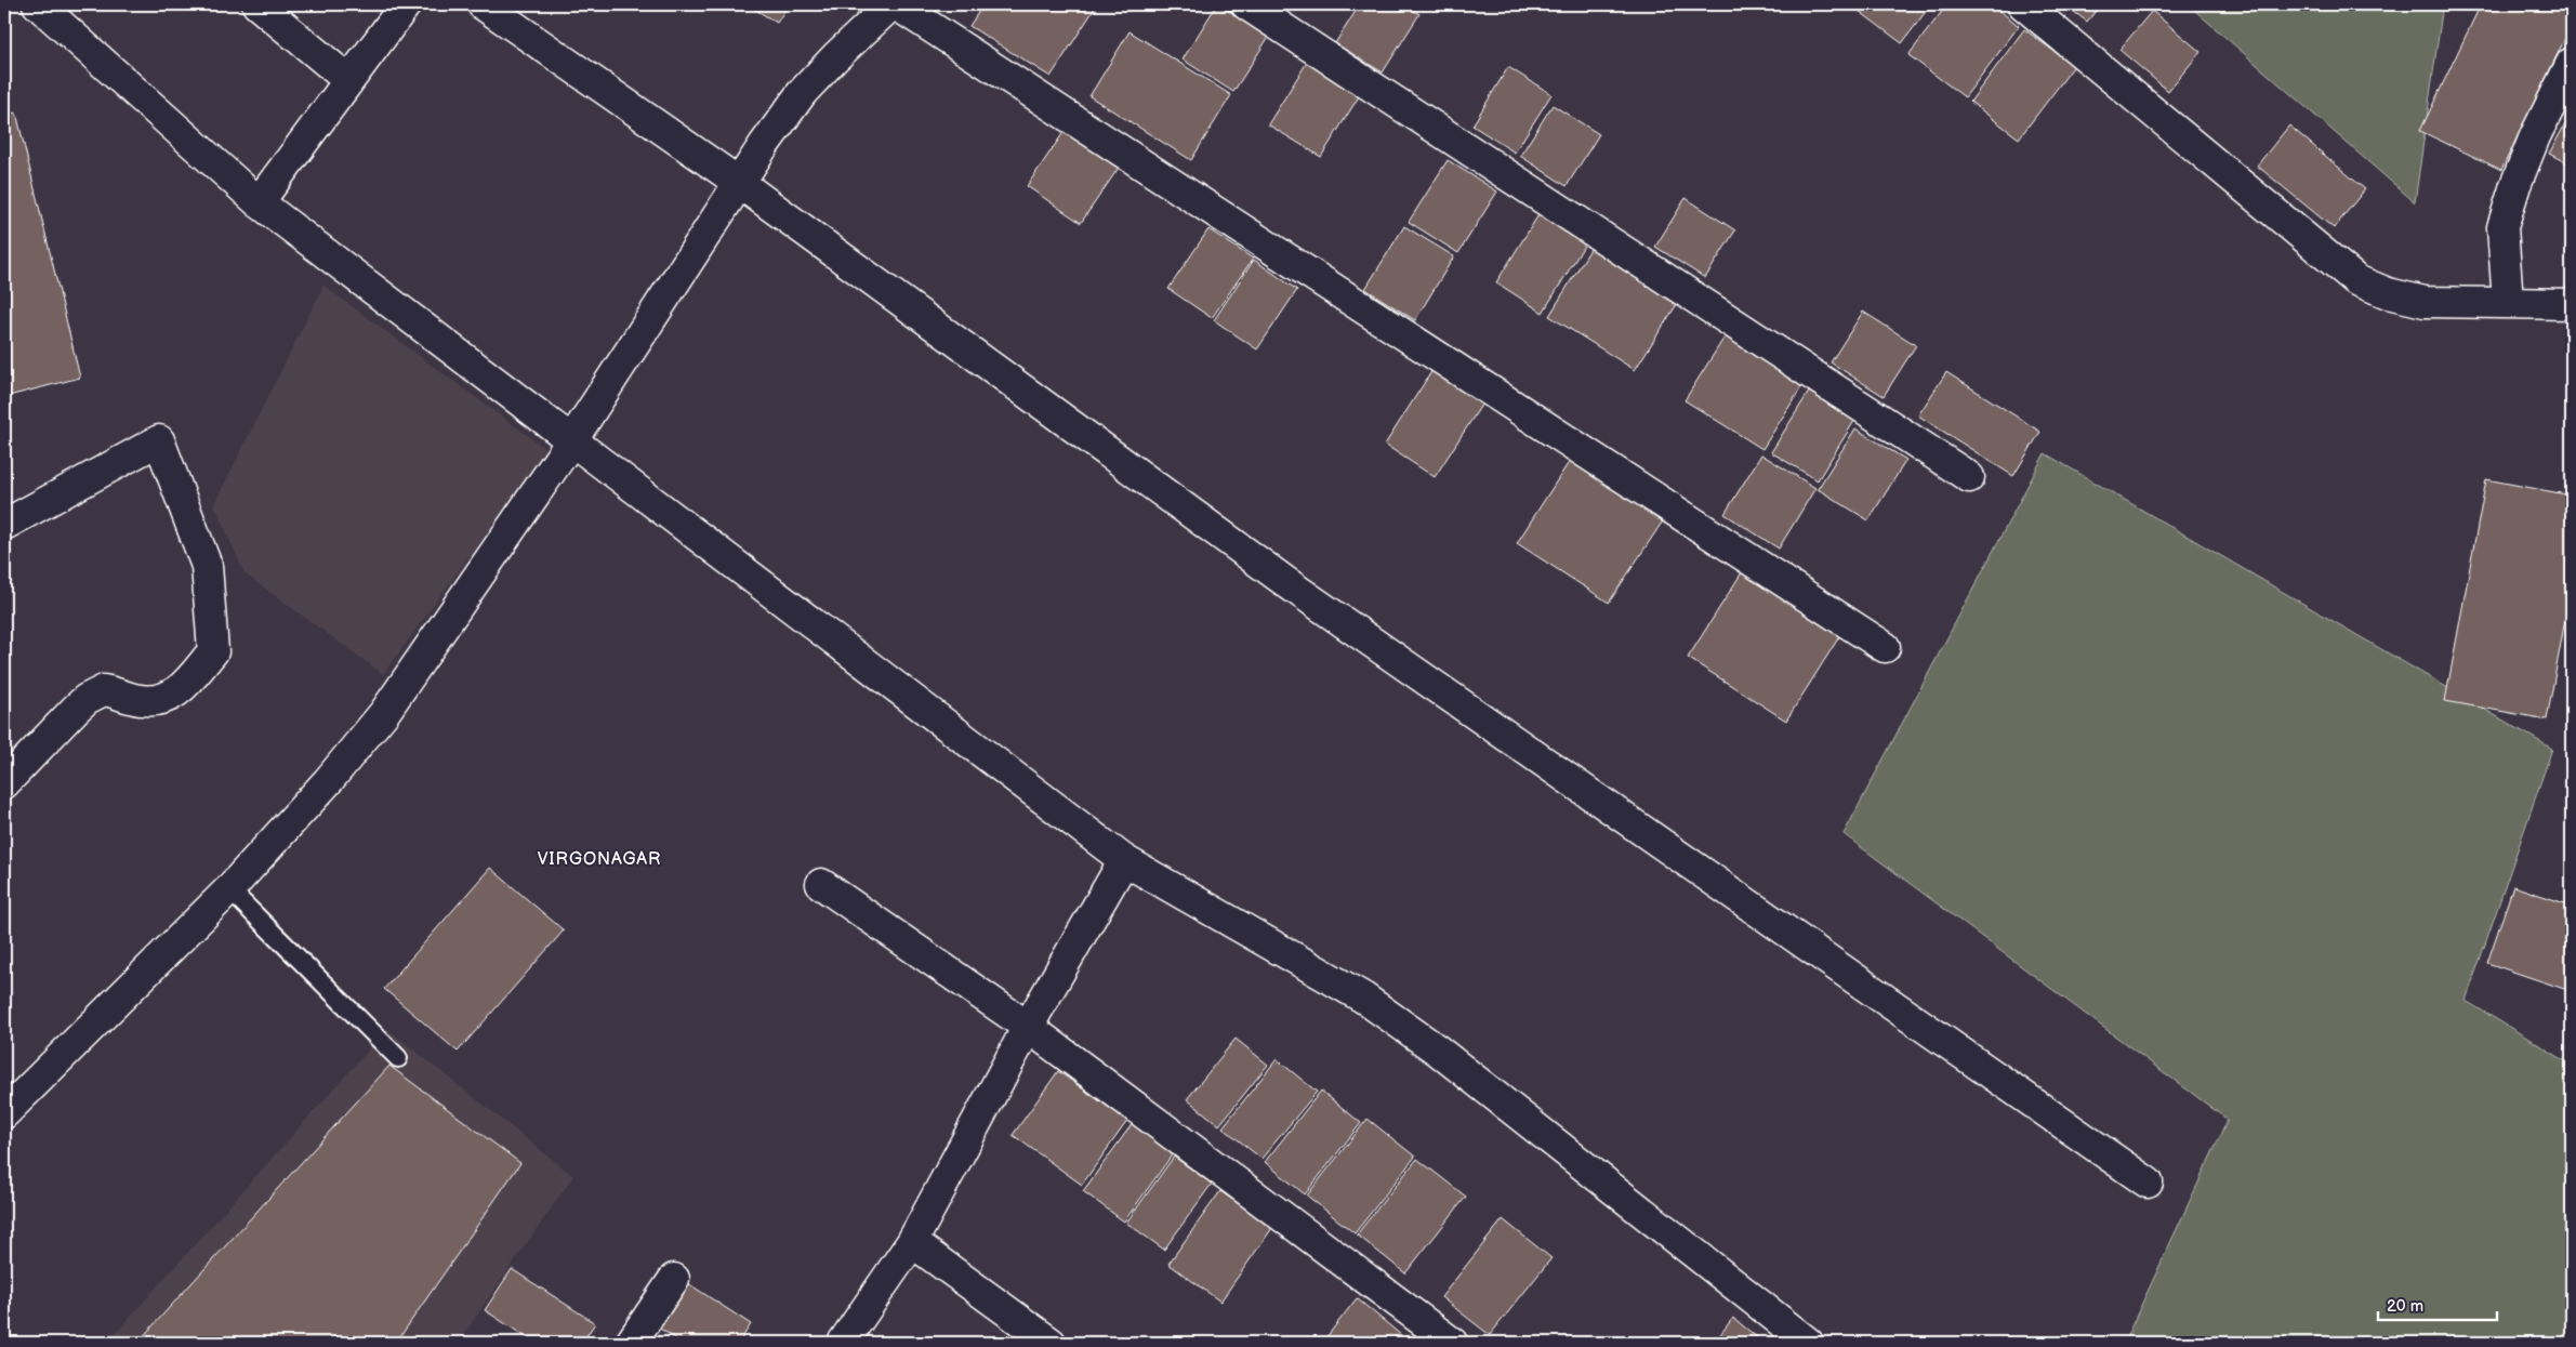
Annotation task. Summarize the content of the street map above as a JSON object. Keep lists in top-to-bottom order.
{
  "districts": ["VIRGONAGAR"],
  "scale_bar": "20 m"
}
